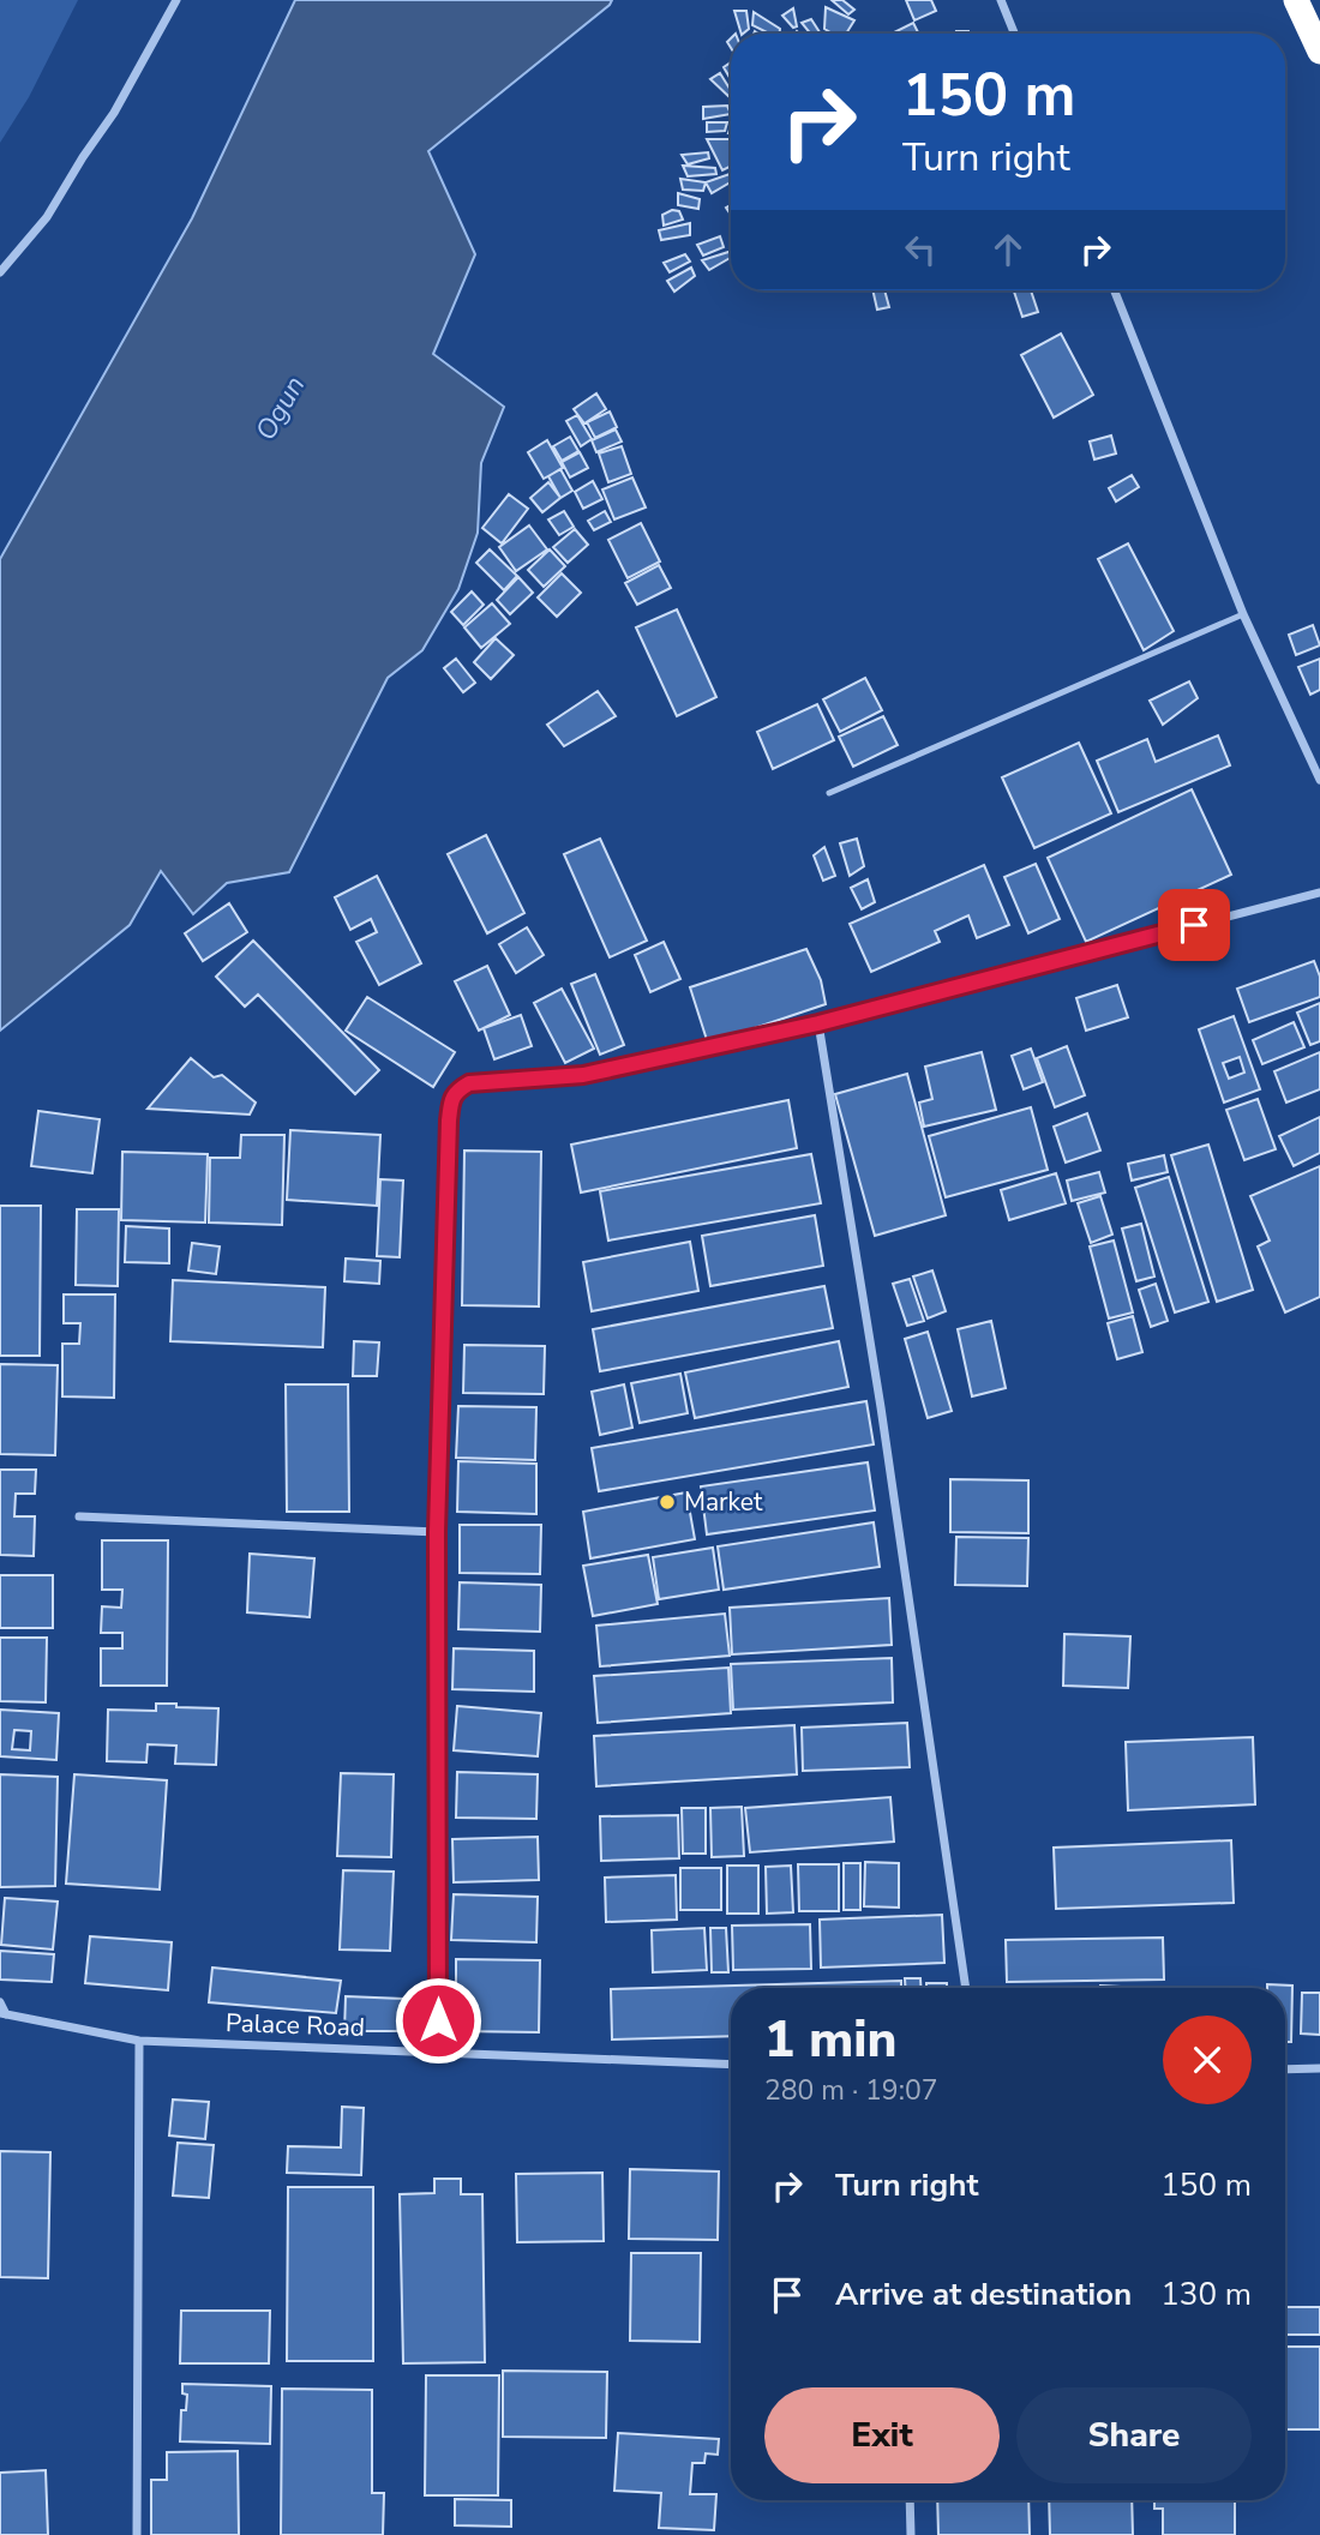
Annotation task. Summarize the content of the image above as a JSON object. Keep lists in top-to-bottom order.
{
  "streets": {
    "street": ["Palace Road"]
  },
  "water": ["Ogun"],
  "places": ["Market"],
  "page": {
    "turn": ["150 m", "Turn right"],
    "heading": ["1 min", "280 m · 19:07"],
    "list": [
      {
        "name": "Turn right",
        "value": "150 m"
      },
      {
        "name": "Arrive at destination",
        "value": "130 m"
      }
    ],
    "buttons": ["Exit", "Share"]
  }
}
